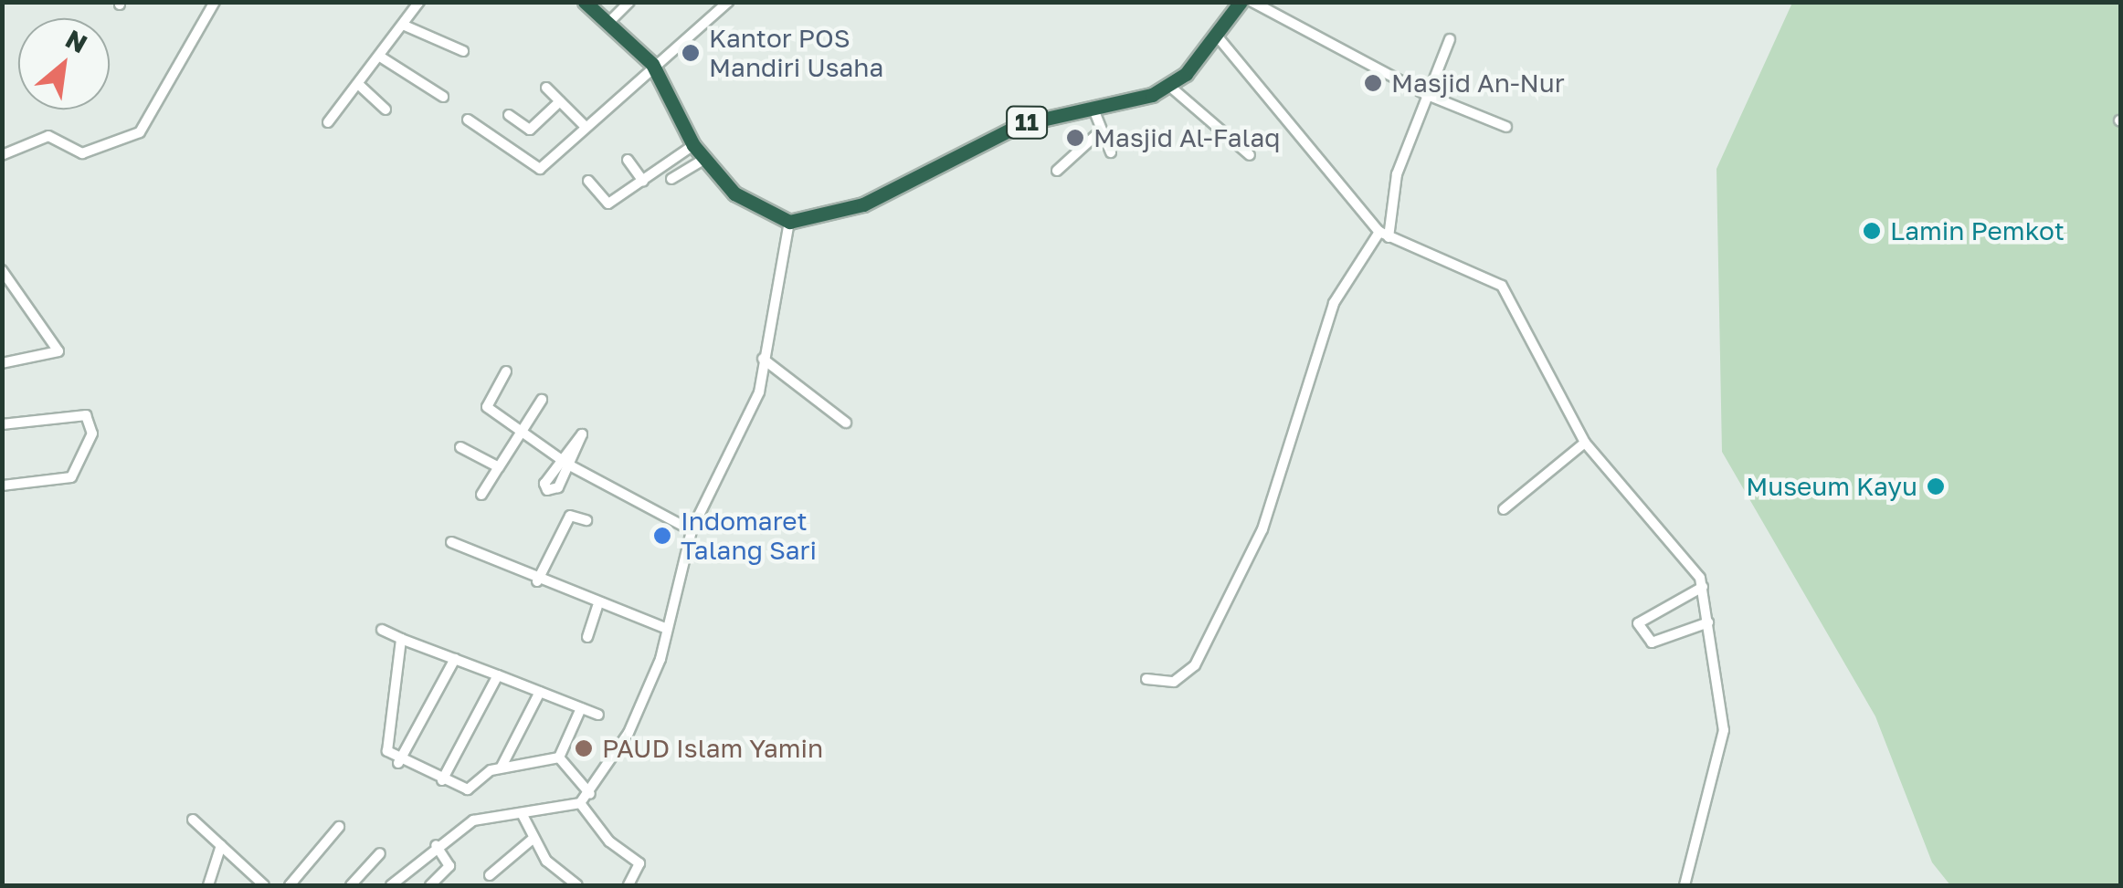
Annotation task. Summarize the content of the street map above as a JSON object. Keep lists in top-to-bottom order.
{
  "streets": {
    "highway": ["11"]
  },
  "places": [
    "Kantor POS Mandiri Usaha",
    "Masjid An-Nur",
    "Masjid Al-Falaq",
    "Lamin Pemkot",
    "Museum Kayu",
    "Indomaret Talang Sari",
    "PAUD Islam Yamin"
  ],
  "north": "top right"
}
